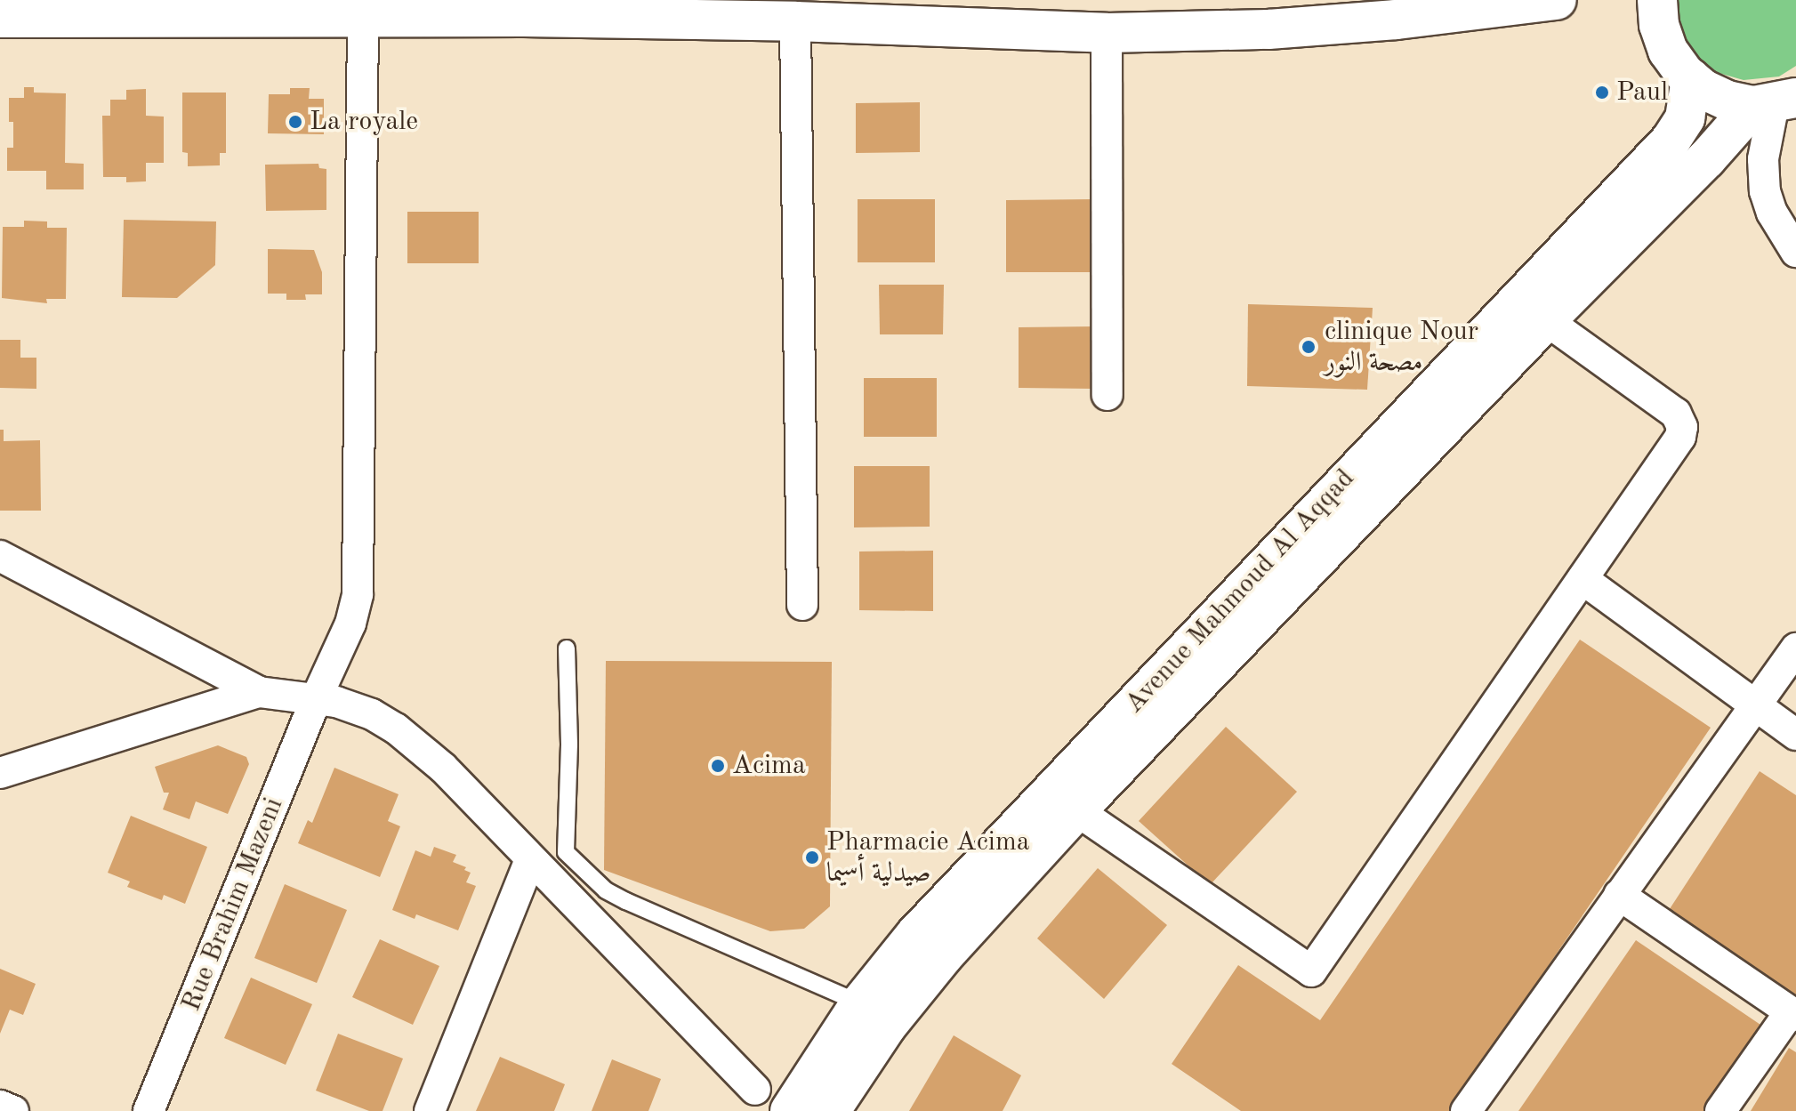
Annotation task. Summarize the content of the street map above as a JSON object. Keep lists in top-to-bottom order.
{
  "streets": {
    "main road": ["Avenue Mahmoud Al Aqqad"],
    "street": ["Rue Brahim Mazeni"]
  },
  "places": [
    "Paul",
    "La royale",
    "clinique Nour مصحة النور",
    "Acima",
    "Pharmacie Acima صيدلية أسيما"
  ]
}
